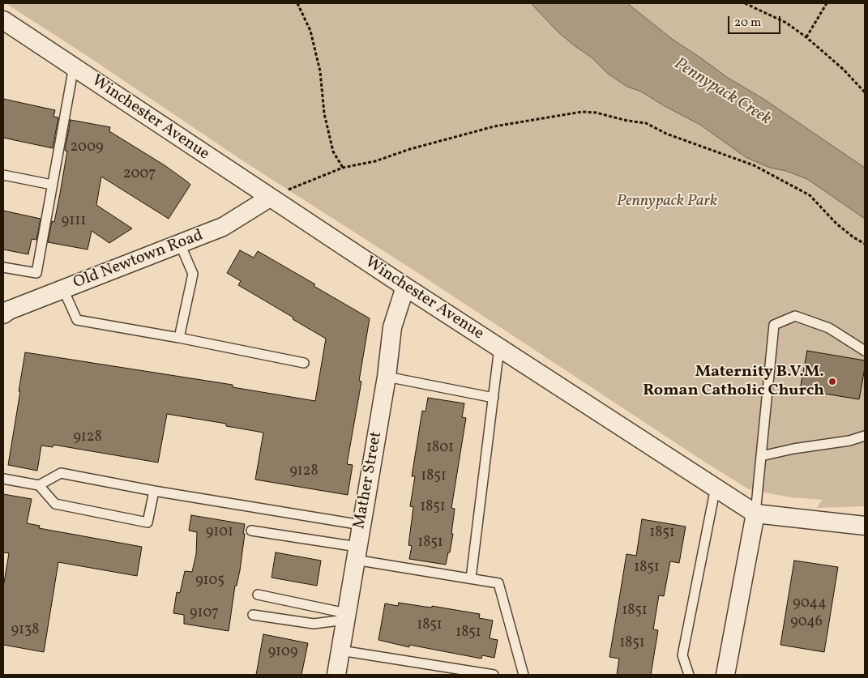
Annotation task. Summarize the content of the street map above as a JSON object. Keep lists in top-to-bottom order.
{
  "streets": {
    "street": ["Winchester Avenue", "Old Newtown Road", "Mather Street"]
  },
  "crossings": [
    ["Winchester Avenue", "Old Newtown Road"],
    ["Winchester Avenue", "Mather Street"]
  ],
  "water": ["Pennypack Creek"],
  "parks": ["Pennypack Park"],
  "places": ["Maternity B.V.M. Roman Catholic Church"],
  "house_numbers": [
    "2009",
    "2007",
    "9111",
    "9128",
    "1801",
    "9128",
    "1851",
    "1851",
    "9101",
    "1851",
    "1851",
    "1851",
    "9105",
    "9044",
    "1851",
    "9107",
    "9046",
    "1851",
    "9138",
    "1851",
    "1851",
    "9109"
  ],
  "scale_bar": "20 m"
}
